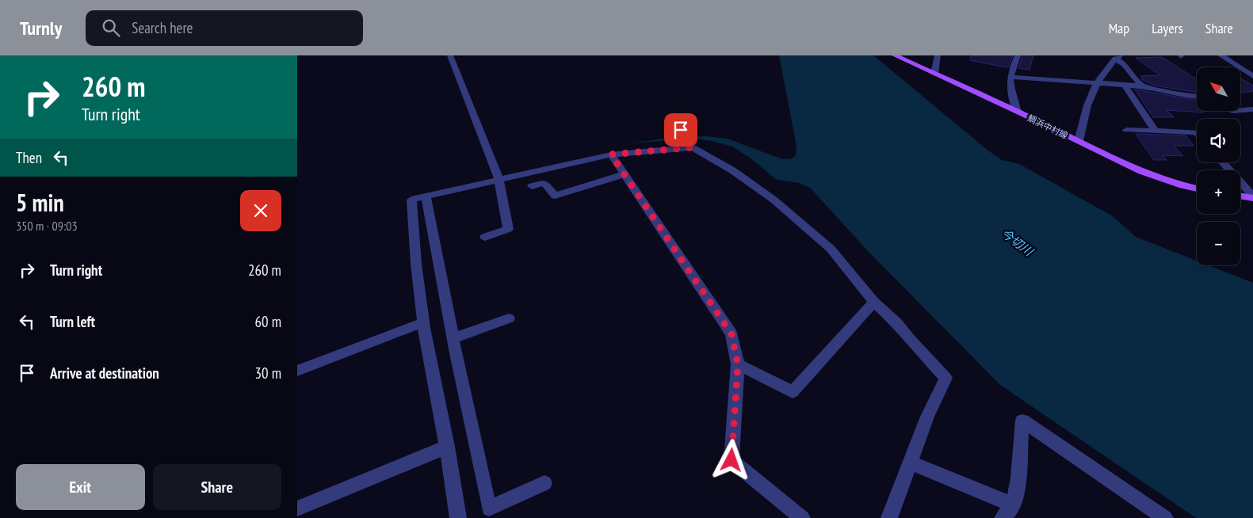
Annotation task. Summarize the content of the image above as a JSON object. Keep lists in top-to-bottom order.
{
  "streets": {
    "main road": ["鯛浜中村線"]
  },
  "water": ["今切川"],
  "north": "top left",
  "page": {
    "header": "Turnly",
    "search": "Search here",
    "nav": ["Map", "Layers", "Share"],
    "turn": ["260 m", "Turn right"],
    "map_buttons": ["+", "−"],
    "then": "Then",
    "heading": ["5 min", "350 m · 09:03"],
    "list": [
      {
        "name": "Turn right",
        "value": "260 m"
      },
      {
        "name": "Turn left",
        "value": "60 m"
      },
      {
        "name": "Arrive at destination",
        "value": "30 m"
      }
    ],
    "buttons": ["Exit", "Share"]
  }
}
